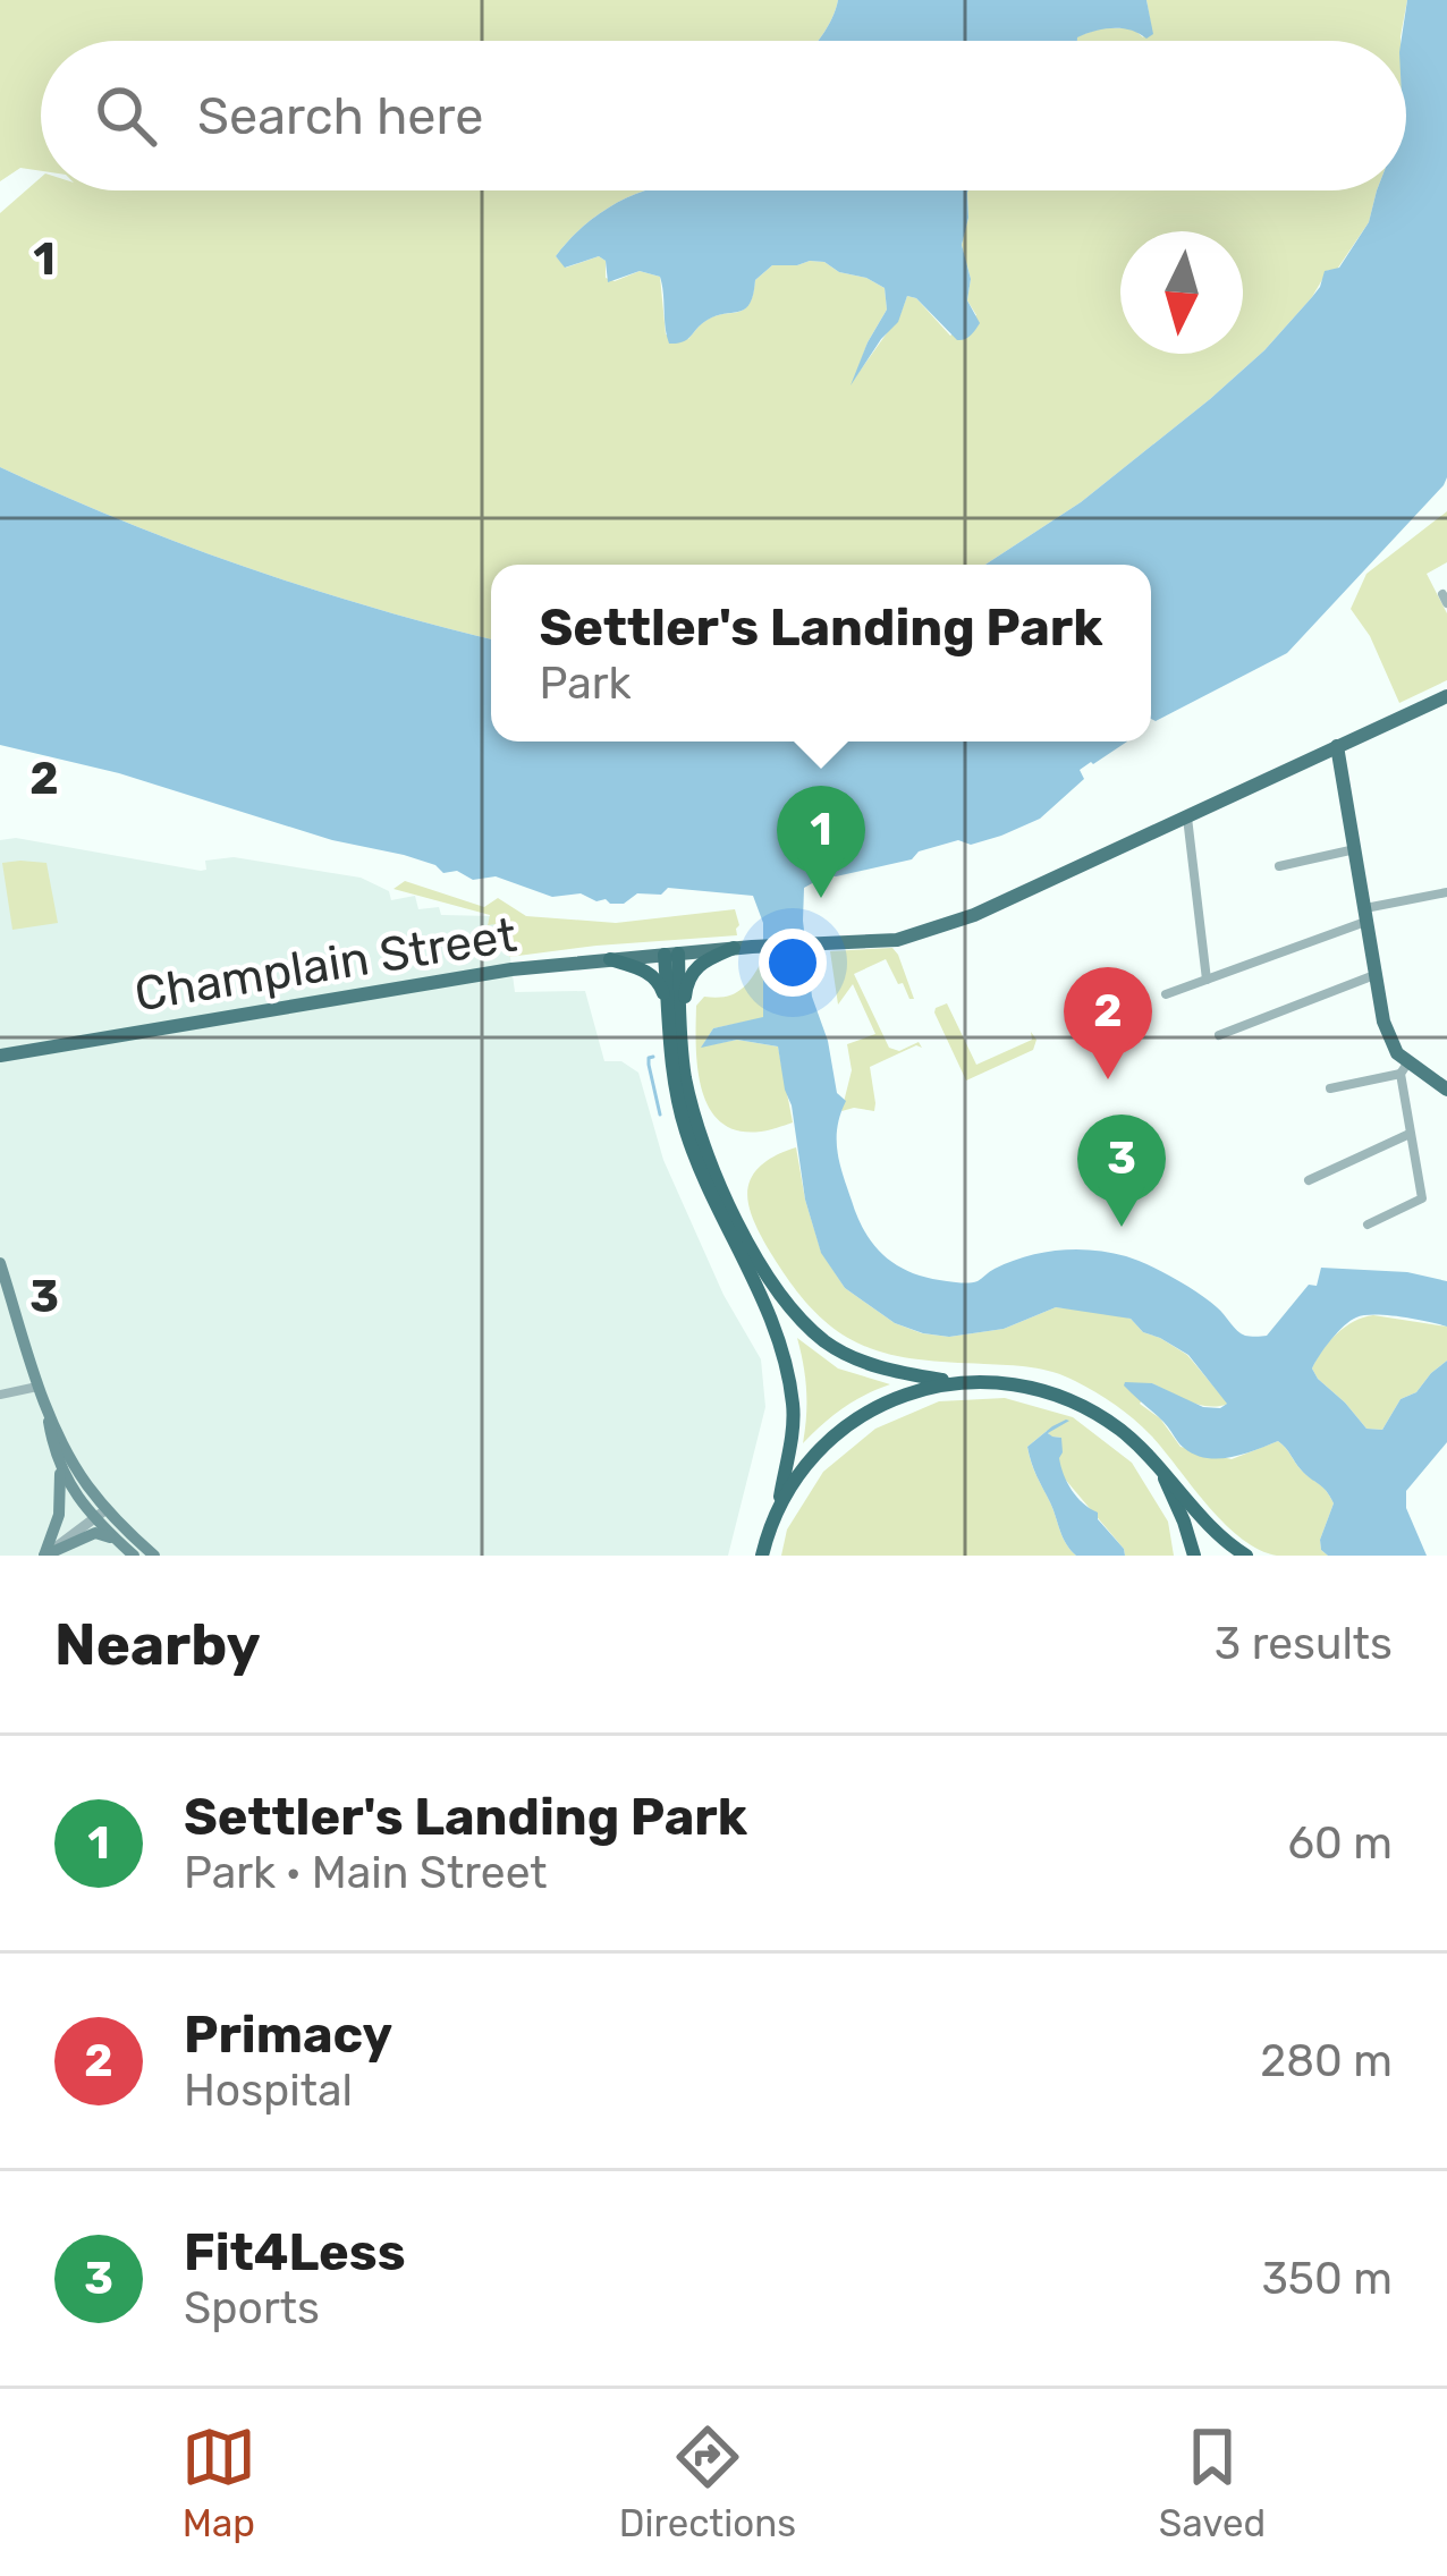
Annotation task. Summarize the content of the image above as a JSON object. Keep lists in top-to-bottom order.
{
  "streets": {
    "main road": ["Champlain Street"]
  },
  "north": "bottom",
  "page": {
    "search": "Search here",
    "popup": ["Settler's Landing Park", "Park"],
    "pins": ["1", "2", "3"],
    "heading": ["Nearby", "3 results"],
    "list": [
      {
        "mark": "1",
        "name": "Settler's Landing Park",
        "note": "Park · Main Street",
        "value": "60 m"
      },
      {
        "mark": "2",
        "name": "Primacy",
        "note": "Hospital",
        "value": "280 m"
      },
      {
        "mark": "3",
        "name": "Fit4Less",
        "note": "Sports",
        "value": "350 m"
      }
    ],
    "nav": ["Map", "Directions", "Saved"]
  },
  "grid": {
    "rows": ["1", "2", "3"]
  }
}
